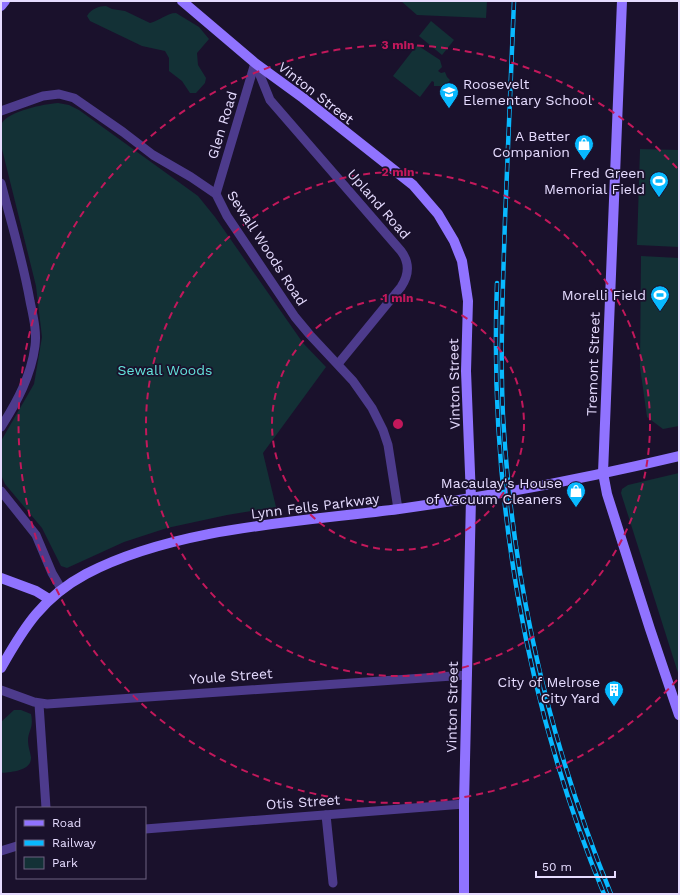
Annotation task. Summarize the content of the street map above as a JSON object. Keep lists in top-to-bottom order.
{
  "streets": {
    "street": [
      "Vinton Street",
      "Glen Road",
      "Upland Road",
      "Sewall Woods Road",
      "Tremont Street",
      "Lynn Fells Parkway",
      "Youle Street",
      "Otis Street"
    ]
  },
  "crossings": [
    ["Vinton Street", "Glen Road"],
    ["Vinton Street", "Upland Road"],
    ["Vinton Street", "Lynn Fells Parkway"],
    ["Vinton Street", "Youle Street"],
    ["Vinton Street", "Otis Street"],
    ["Glen Road", "Upland Road"],
    ["Glen Road", "Sewall Woods Road"],
    ["Upland Road", "Sewall Woods Road"],
    ["Sewall Woods Road", "Lynn Fells Parkway"],
    ["Tremont Street", "Lynn Fells Parkway"]
  ],
  "parks": ["Sewall Woods"],
  "places": {
    "school or university": ["Roosevelt Elementary School"],
    "shop": ["A Better Companion", "Macaulay's House of Vacuum Cleaners"],
    "sports": ["Fred Green Memorial Field", "Morelli Field"],
    "building": ["City of Melrose City Yard"]
  },
  "legend": ["Road", "Railway", "Park"],
  "scale_bar": "50 m",
  "rings": ["3 min", "2 min", "1 min"]
}
